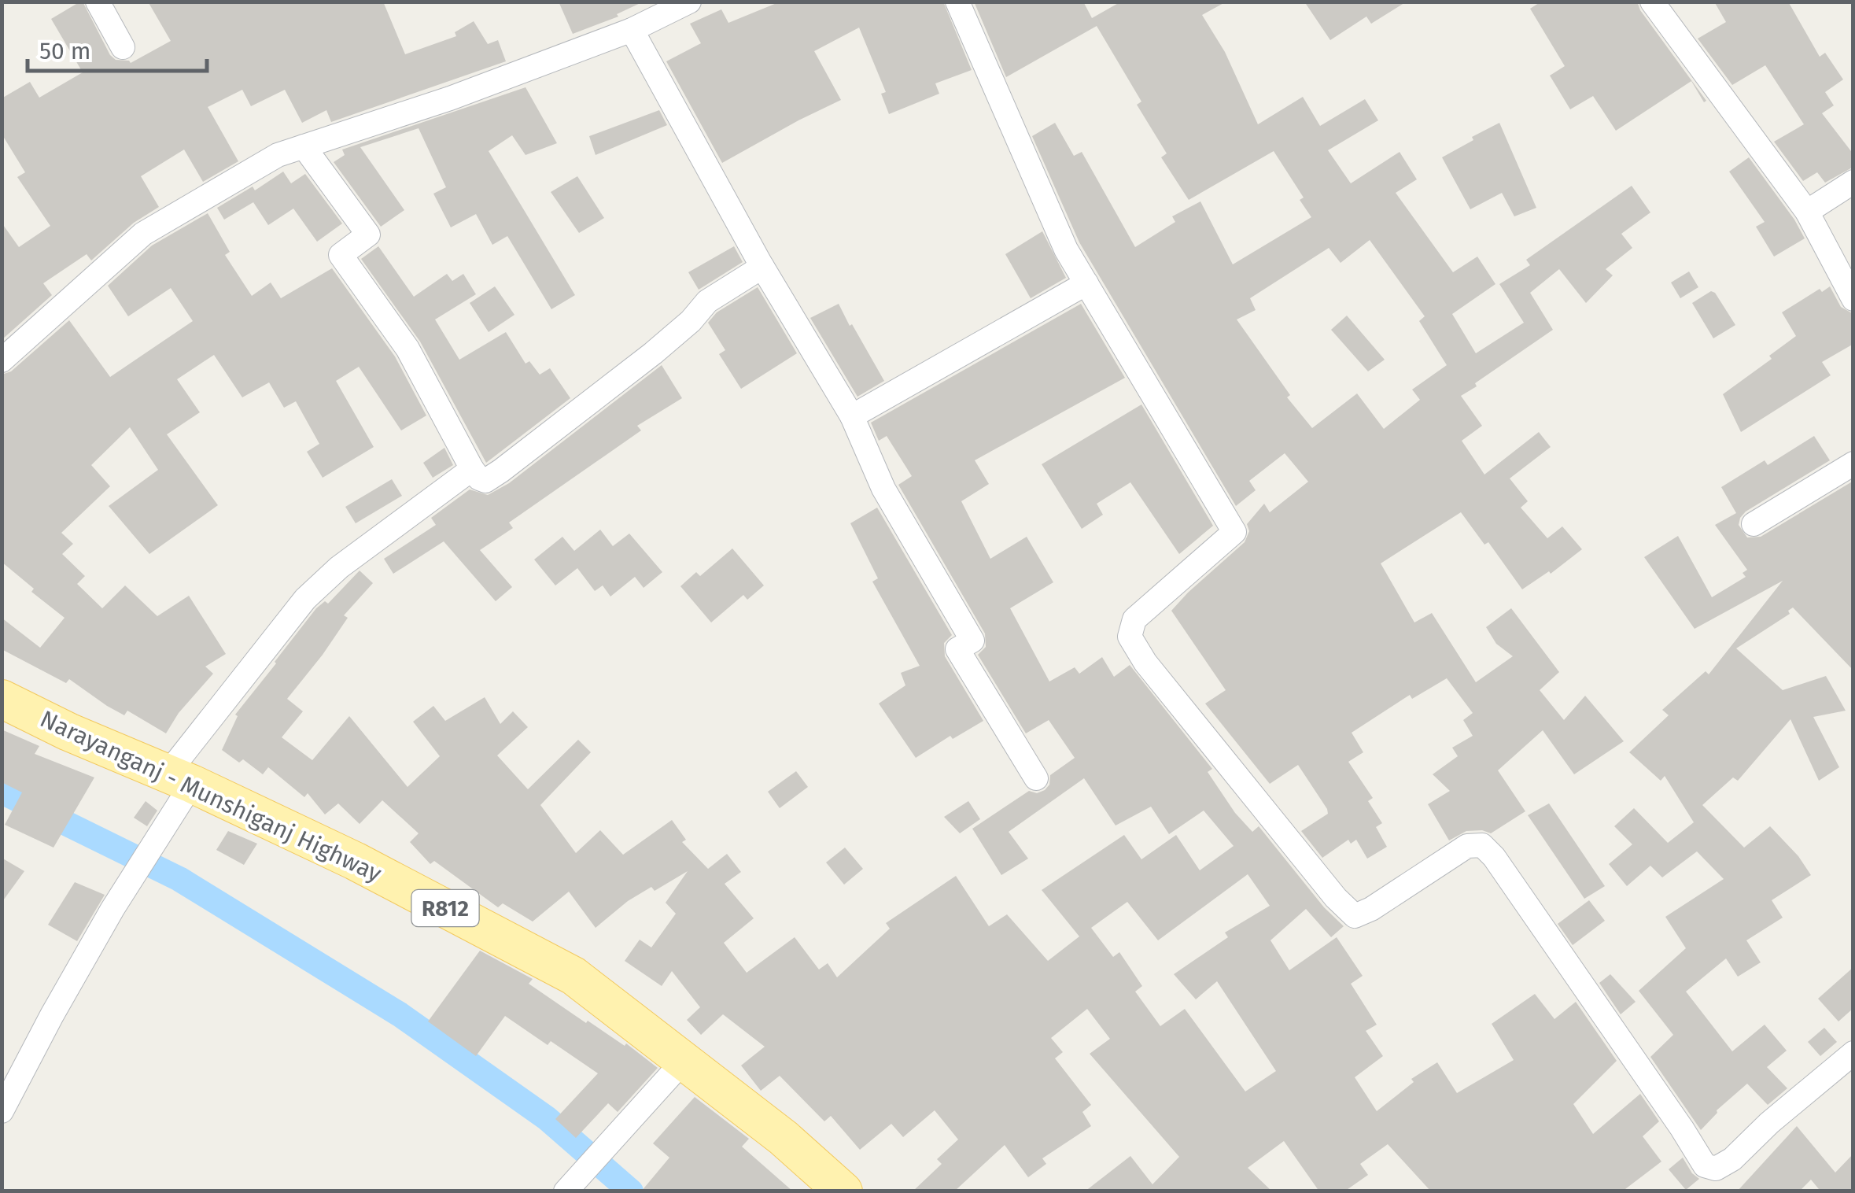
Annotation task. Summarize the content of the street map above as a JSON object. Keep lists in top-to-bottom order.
{
  "streets": {
    "main road": ["Narayanganj - Munshiganj Highway", "R812"]
  },
  "scale_bar": "50 m"
}
